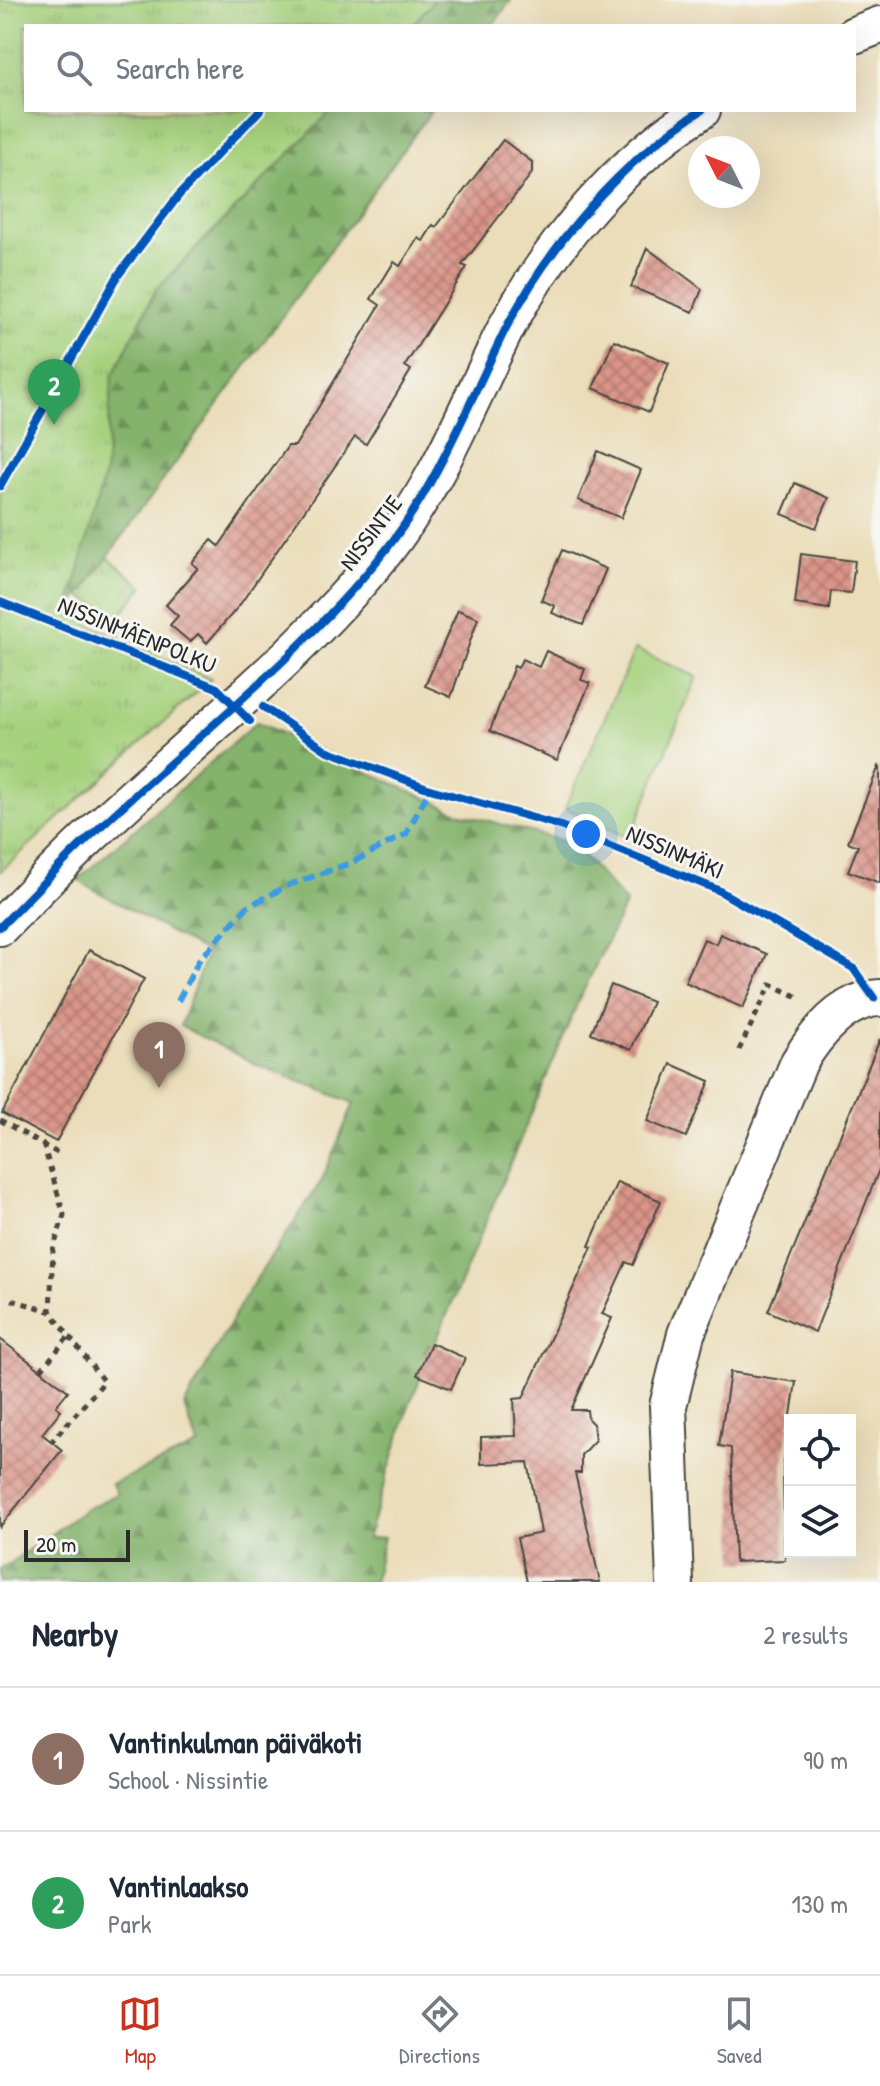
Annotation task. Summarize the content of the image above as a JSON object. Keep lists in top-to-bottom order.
{
  "streets": {
    "street": ["NISSINTIE"],
    "cycle path": ["NISSINMÄENPOLKU", "NISSINMÄKI"]
  },
  "scale_bar": "20 m",
  "north": "top left",
  "page": {
    "search": "Search here",
    "pins": ["2", "1"],
    "scale": "20 m",
    "heading": ["Nearby", "2 results"],
    "list": [
      {
        "mark": "1",
        "name": "Vantinkulman päiväkoti",
        "note": "School · Nissintie",
        "value": "90 m"
      },
      {
        "mark": "2",
        "name": "Vantinlaakso",
        "note": "Park",
        "value": "130 m"
      }
    ],
    "nav": ["Map", "Directions", "Saved"]
  }
}
